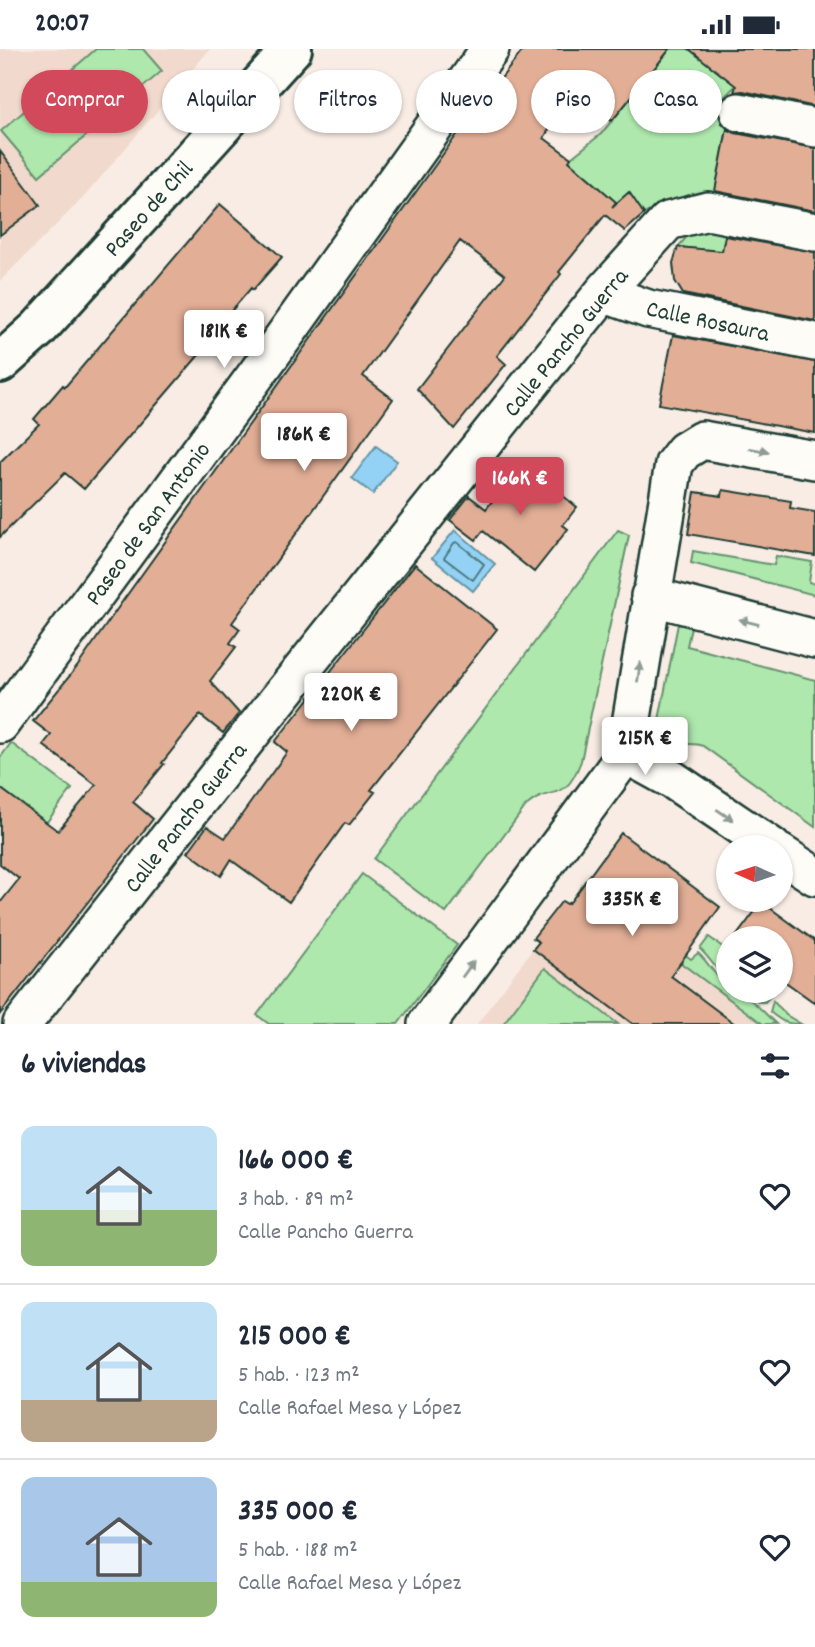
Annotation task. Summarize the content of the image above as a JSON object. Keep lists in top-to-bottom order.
{
  "streets": {
    "street": [
      "Paseo de Chil",
      "Calle Rosaura",
      "Calle Pancho Guerra",
      "Paseo de San Antonio"
    ]
  },
  "crossings": [
    ["Calle Rosaura", "Calle Pancho Guerra"]
  ],
  "north": "left",
  "page": {
    "status": "20:07",
    "chip": [
      "Comprar",
      "Alquilar",
      "Filtros",
      "Nuevo",
      "Piso",
      "Casa"
    ],
    "price": [
      "181K €",
      "186K €",
      "166K €",
      "220K €",
      "215K €",
      "335K €"
    ],
    "heading": "6 viviendas",
    "list": [
      {
        "name": "166 000 €",
        "note": "3 hab. · 89 m² · Calle Pancho Guerra"
      },
      {
        "name": "215 000 €",
        "note": "5 hab. · 123 m² · Calle Rafael Mesa y López"
      },
      {
        "name": "335 000 €",
        "note": "5 hab. · 188 m² · Calle Rafael Mesa y López"
      }
    ]
  }
}
